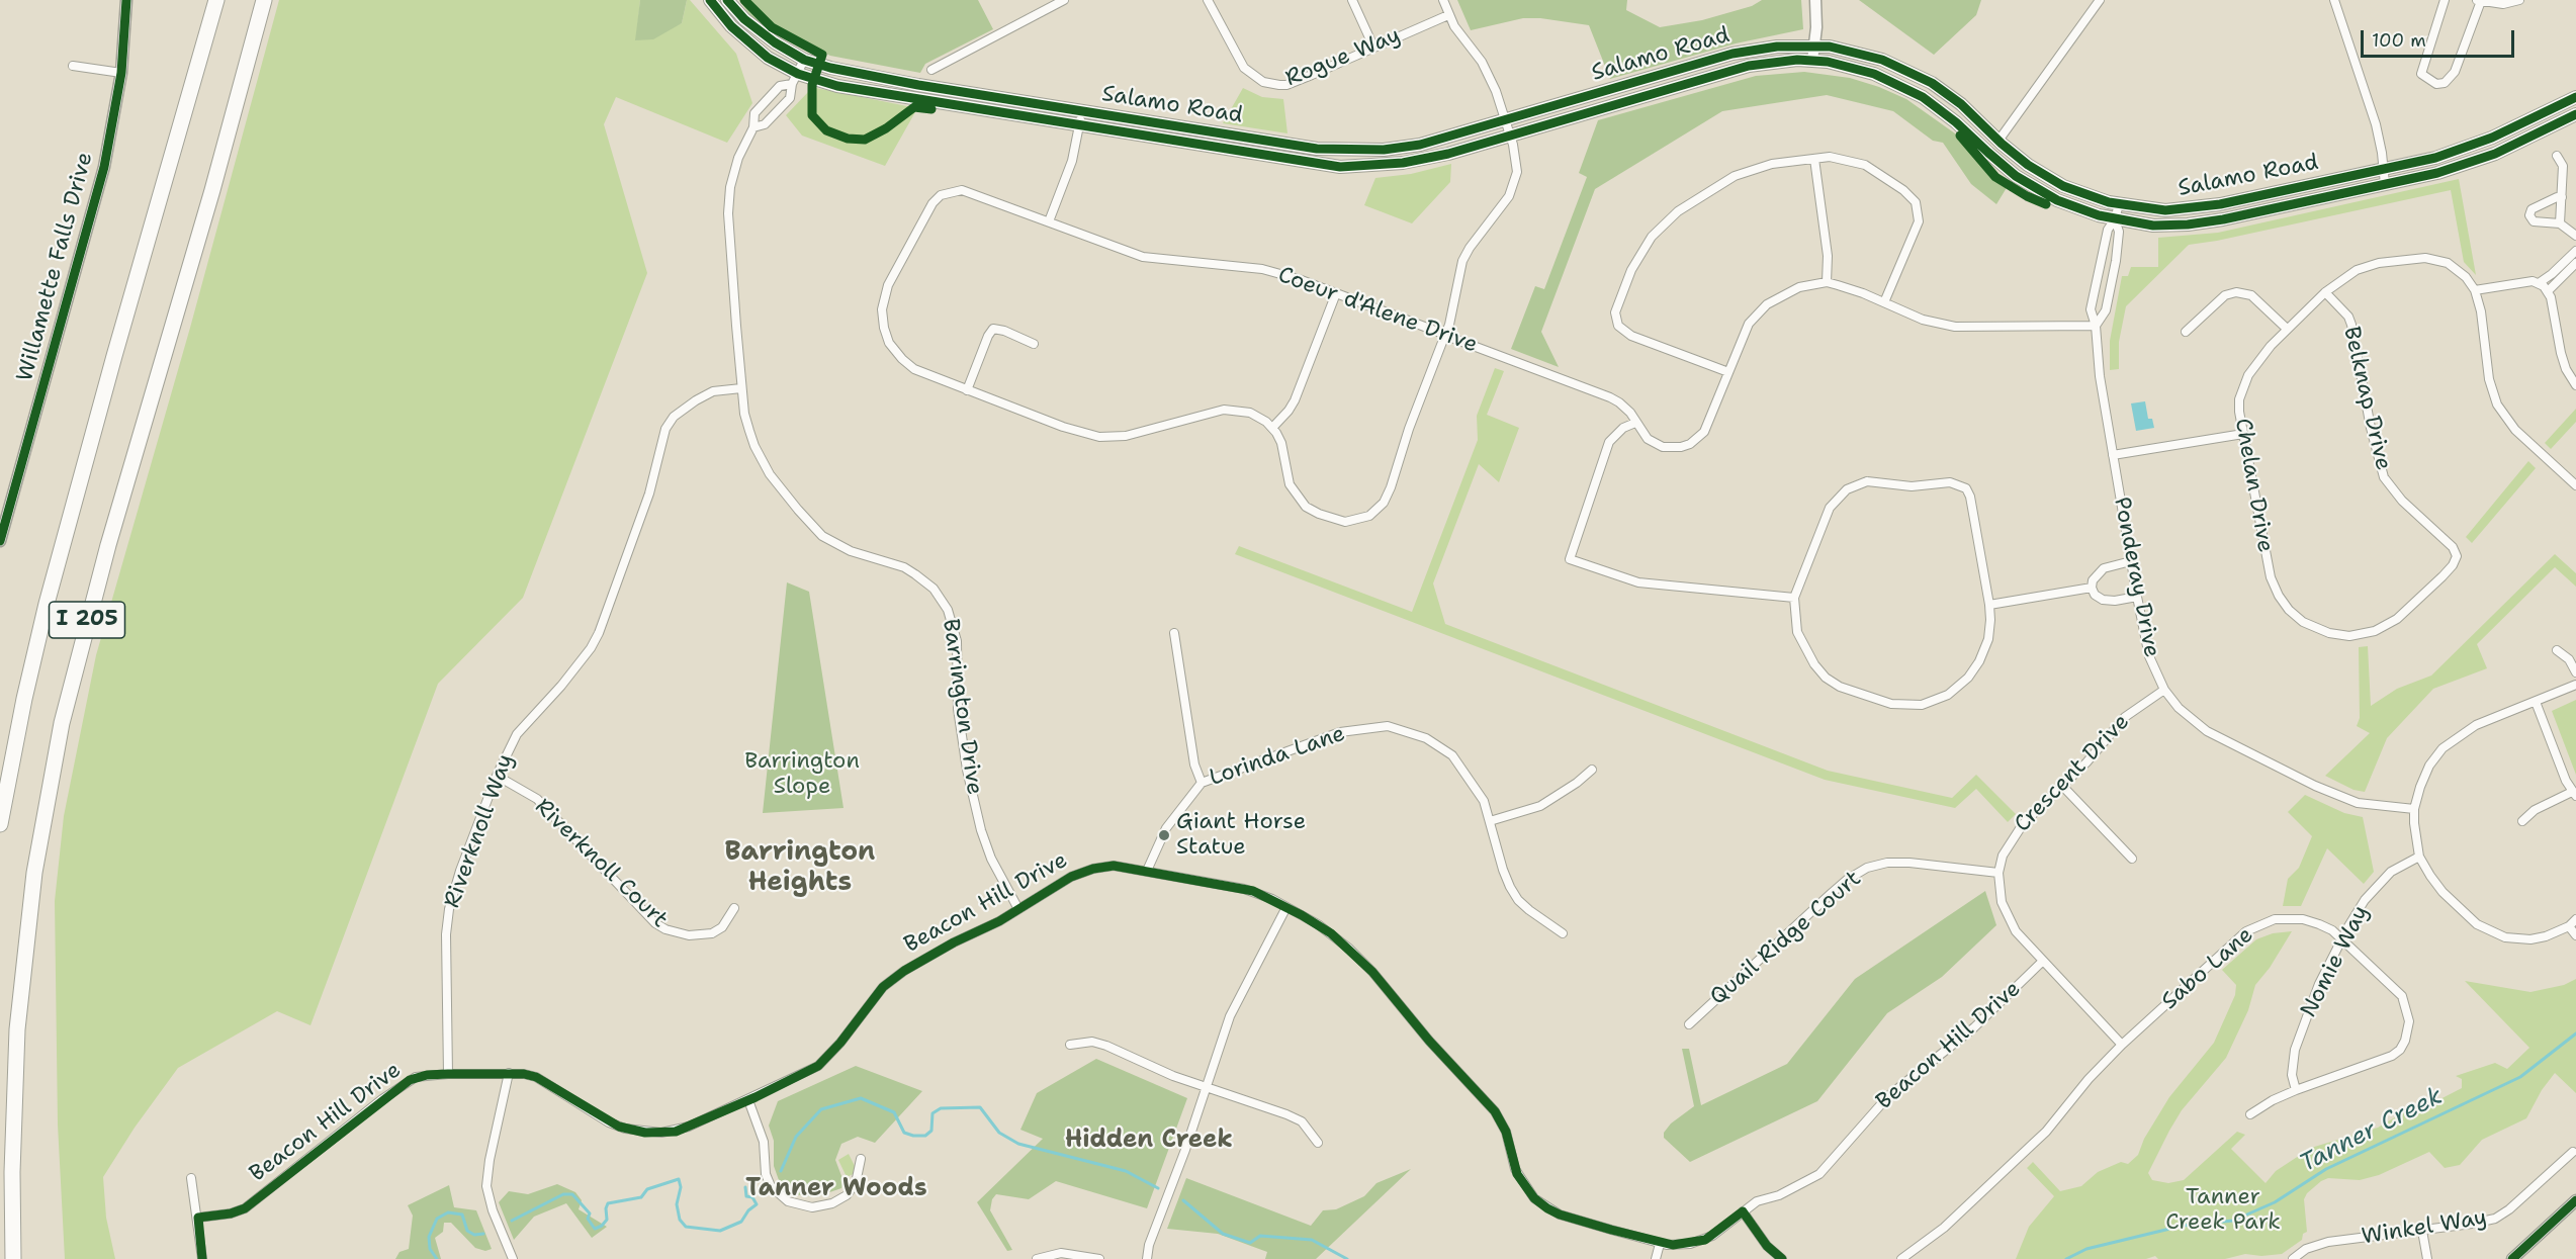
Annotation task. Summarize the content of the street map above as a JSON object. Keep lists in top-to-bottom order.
{
  "streets": {
    "highway": ["I 205"],
    "main road": ["Salamo Road"],
    "street": [
      "Rogue Way",
      "Willamette Falls Drive",
      "Coeur d'Alene Drive",
      "Belknap Drive",
      "Chelan Drive",
      "Ponderay Drive",
      "Barrington Drive",
      "Lorinda Lane",
      "Crescent Drive",
      "Riverknoll Way",
      "Riverknoll Court",
      "Beacon Hill Drive",
      "Quail Ridge Court",
      "Nomie Way",
      "Sabo Lane",
      "Winkel Way"
    ]
  },
  "crossings": [
    ["Salamo Road", "Ponderay Drive"],
    ["Salamo Road", "Barrington Drive"],
    ["Coeur d'Alene Drive", "Ponderay Drive"],
    ["Belknap Drive", "Chelan Drive"],
    ["Ponderay Drive", "Crescent Drive"],
    ["Barrington Drive", "Riverknoll Way"],
    ["Barrington Drive", "Beacon Hill Drive"],
    ["Lorinda Lane", "Beacon Hill Drive"],
    ["Crescent Drive", "Beacon Hill Drive"],
    ["Crescent Drive", "Quail Ridge Court"],
    ["Crescent Drive", "Sabo Lane"],
    ["Riverknoll Way", "Riverknoll Court"],
    ["Riverknoll Way", "Beacon Hill Drive"],
    ["Nomie Way", "Sabo Lane"]
  ],
  "districts": ["Barrington Heights", "Hidden Creek", "Tanner Woods"],
  "water": ["Tanner Creek"],
  "parks": ["Barrington Slope", "Tanner Creek Park"],
  "places": ["Giant Horse Statue"],
  "scale_bar": "100 m"
}
